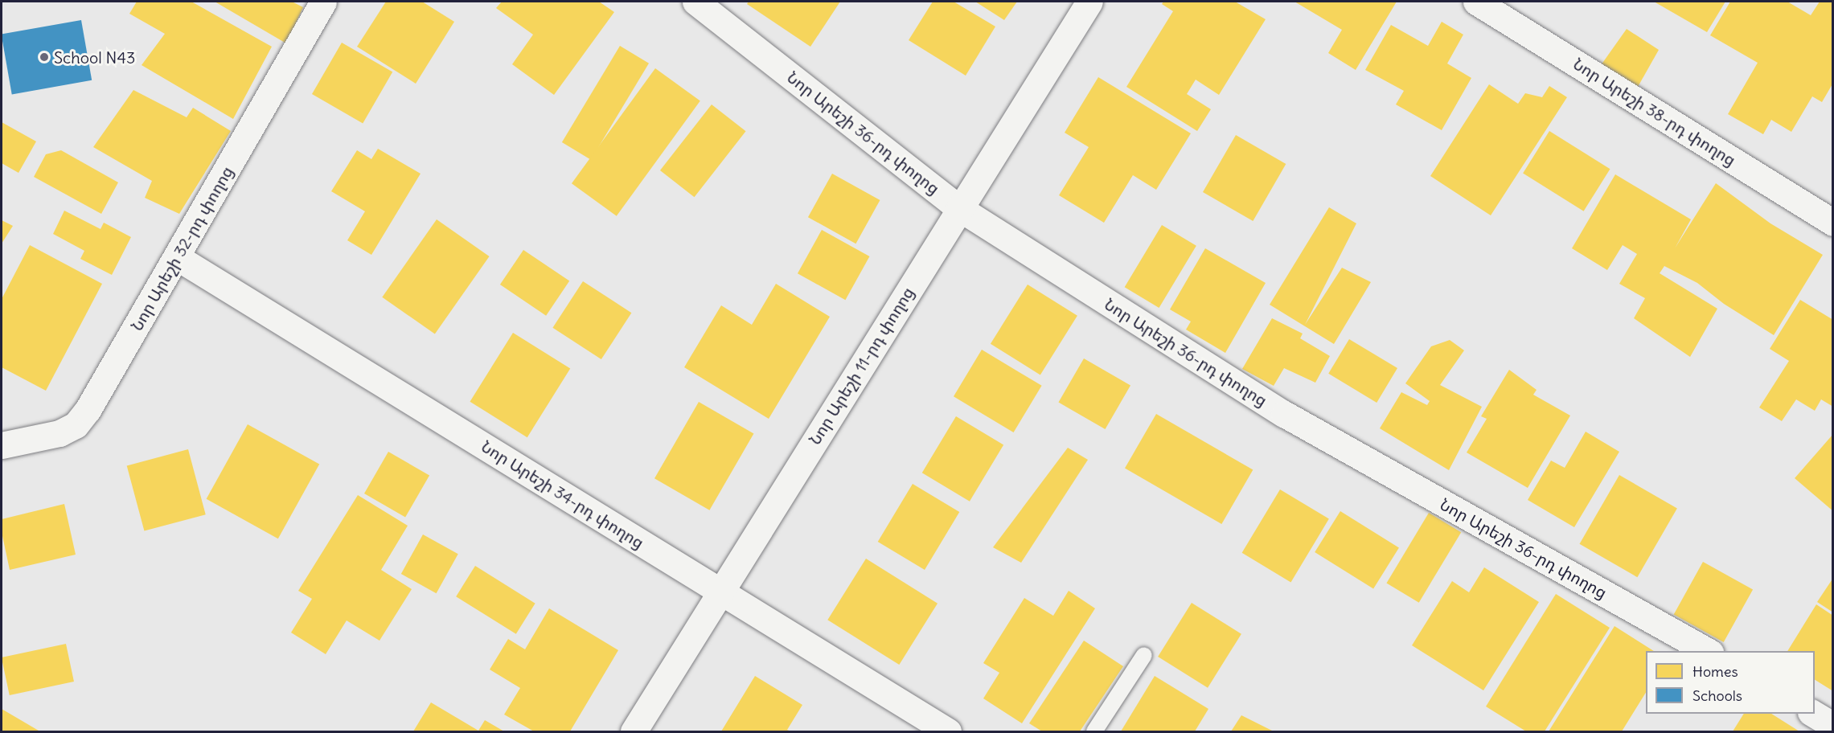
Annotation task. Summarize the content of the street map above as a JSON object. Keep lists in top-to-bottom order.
{
  "streets": {
    "street": [
      "Նոր Արեշի 38-րդ փողոց",
      "Նոր Արեշի 36-րդ փողոց",
      "Նոր Արեշի 32-րդ փողոց",
      "Նոր Արեշի 11-րդ փողոց",
      "Նոր Արեշի 34-րդ փողոց"
    ]
  },
  "crossings": [
    ["Նոր Արեշի 36-րդ փողոց", "Նոր Արեշի 11-րդ փողոց"],
    ["Նոր Արեշի 32-րդ փողոց", "Նոր Արեշի 34-րդ փողոց"],
    ["Նոր Արեշի 11-րդ փողոց", "Նոր Արեշի 34-րդ փողոց"]
  ],
  "places": ["School N43"],
  "legend": ["Homes", "Schools"]
}
